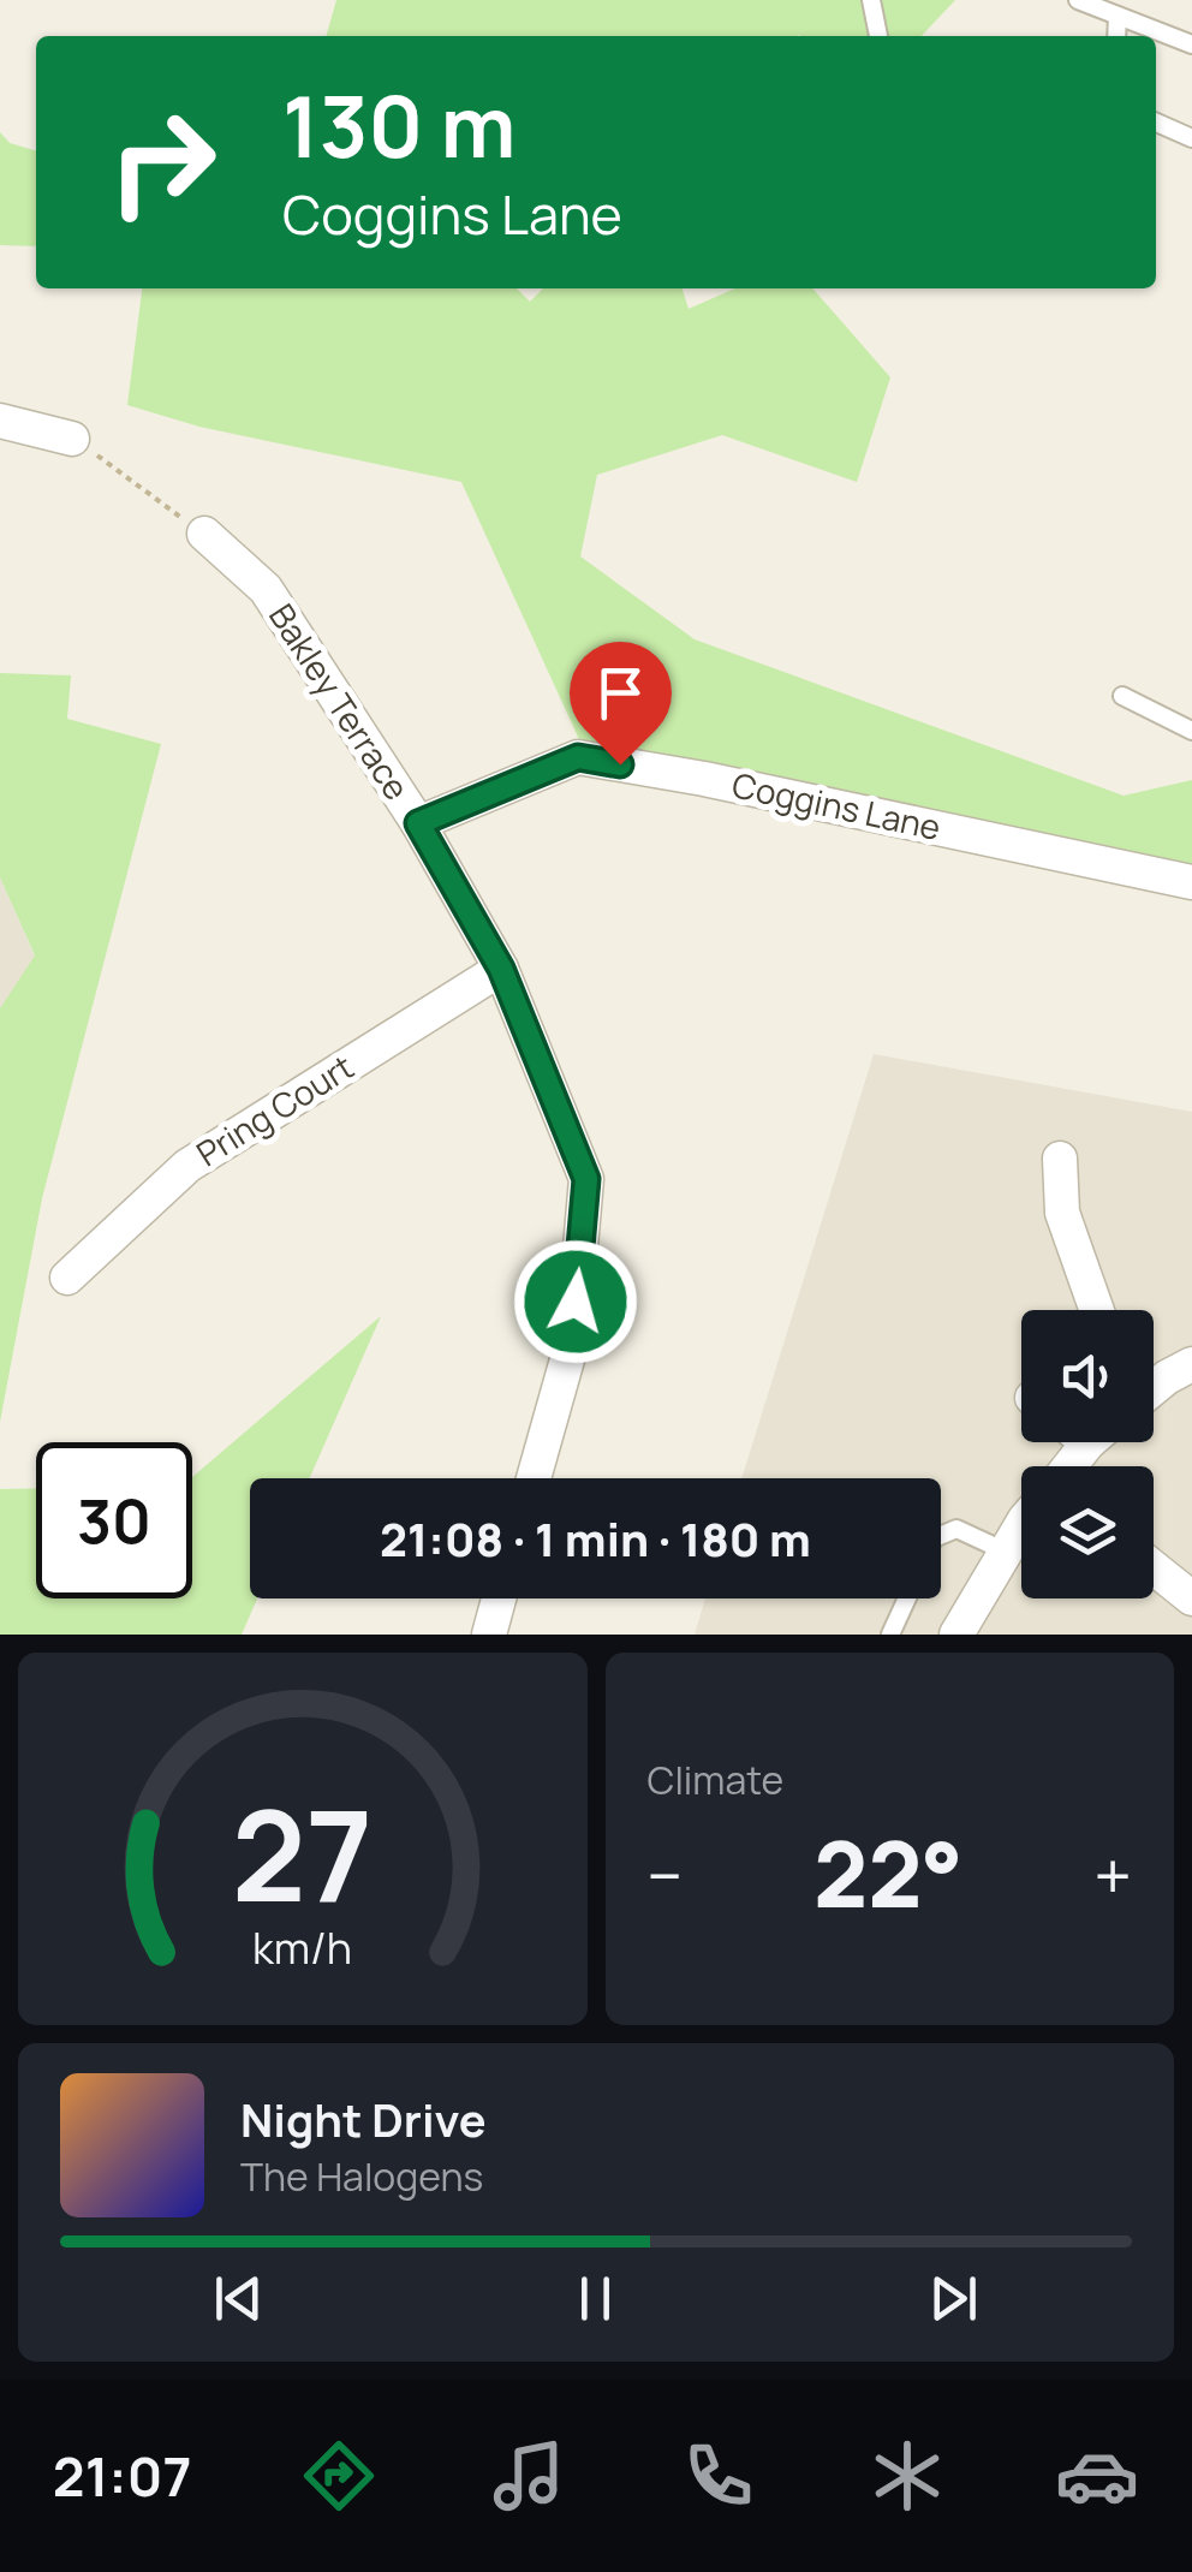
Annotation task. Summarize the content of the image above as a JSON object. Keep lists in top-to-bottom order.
{
  "streets": {
    "street": ["Bakley Terrace", "Coggins Lane", "Pring Court"]
  },
  "crossings": [
    ["Bakley Terrace", "Coggins Lane"],
    ["Bakley Terrace", "Pring Court"]
  ],
  "page": {
    "turn": ["130 m", "Coggins Lane"],
    "limit": "30",
    "trip": "21:08 · 1 min · 180 m",
    "tile": "Climate",
    "heat": ["−", "22°", "+"],
    "song": ["Night Drive", "The Halogens"],
    "tabs": "21:07",
    "gauge": ["27", "km/h"]
  }
}
